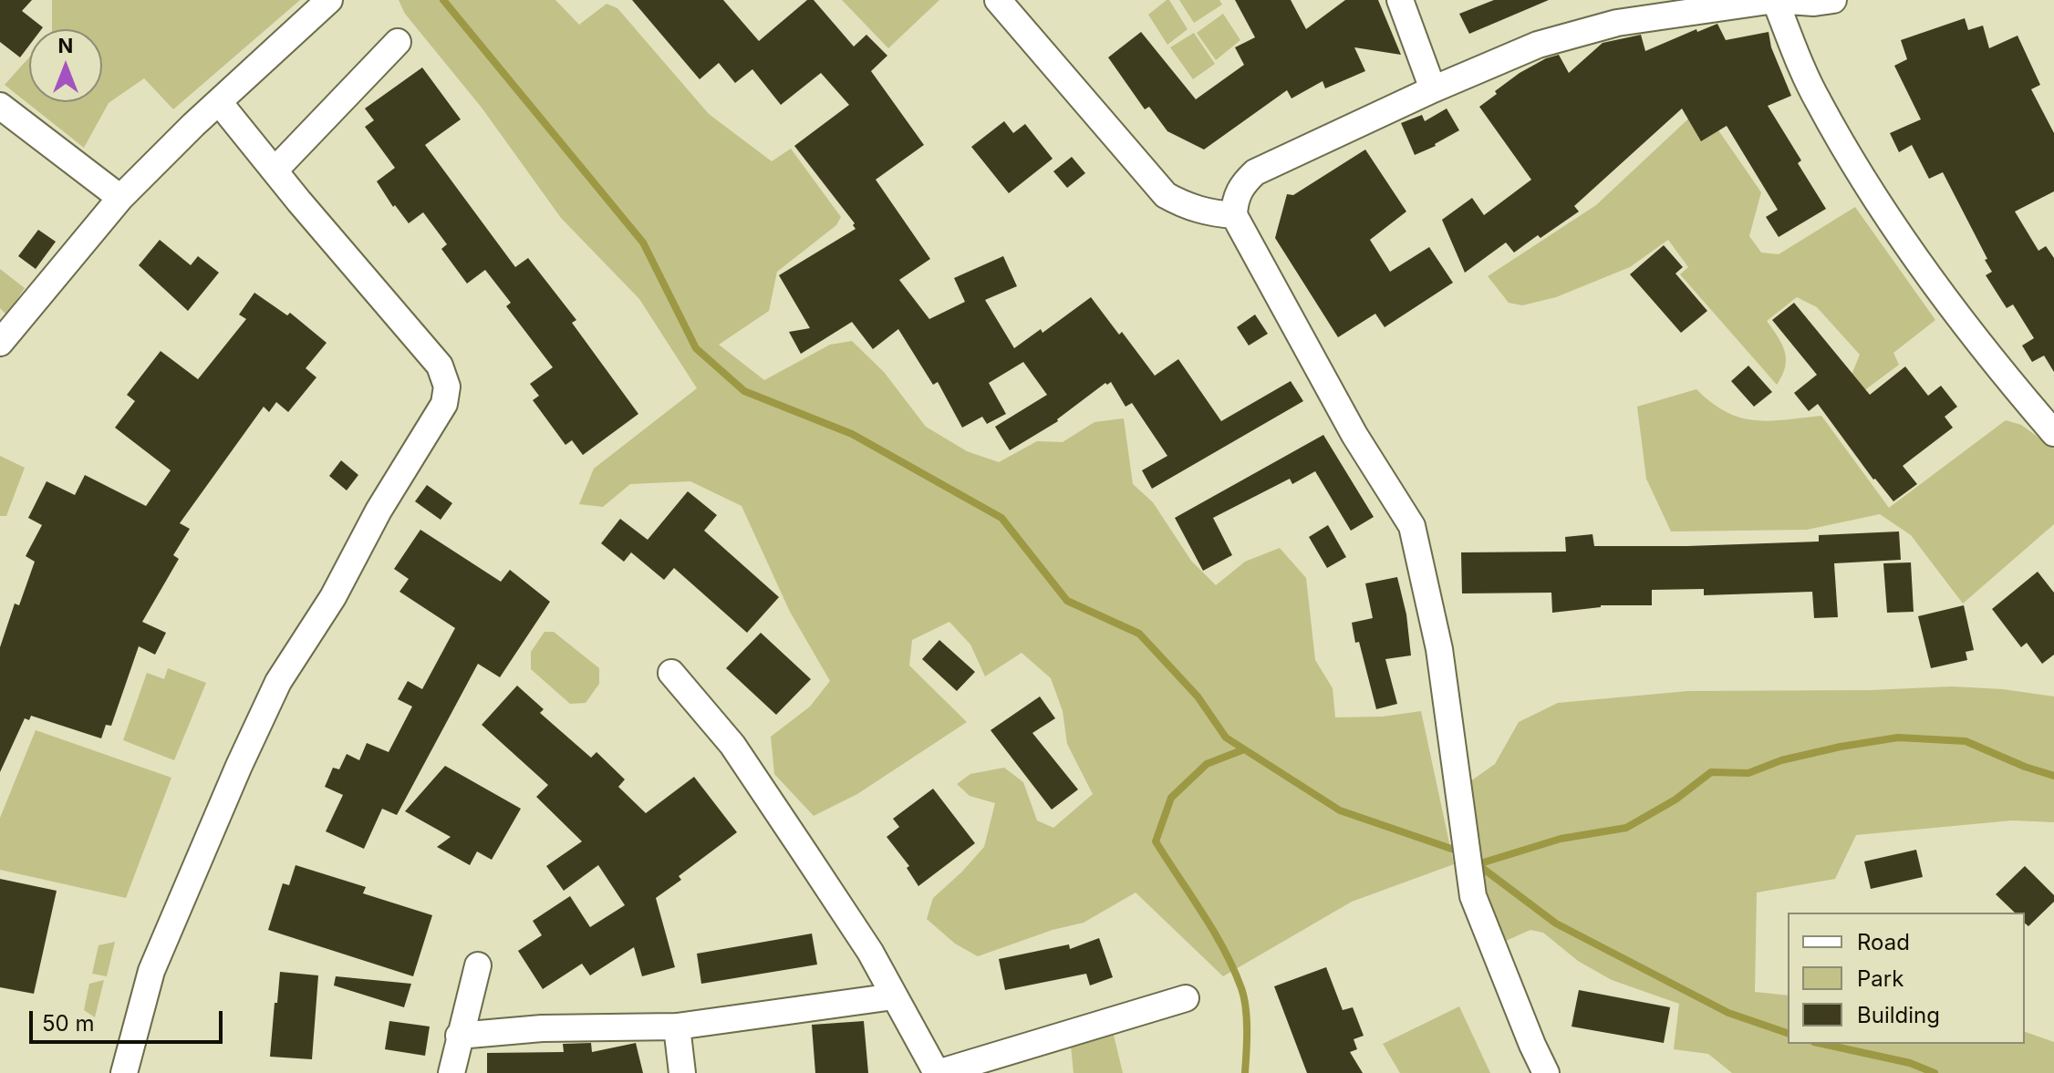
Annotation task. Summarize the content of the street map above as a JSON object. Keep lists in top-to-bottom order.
{
  "legend": ["Road", "Park", "Building"],
  "scale_bar": "50 m",
  "north": "top"
}
